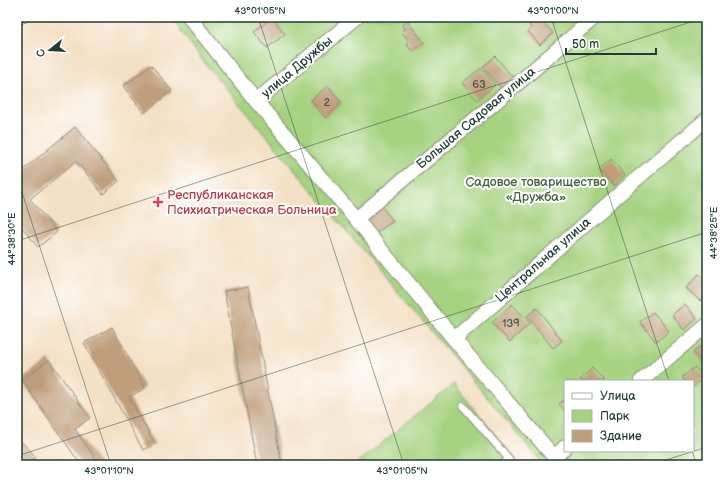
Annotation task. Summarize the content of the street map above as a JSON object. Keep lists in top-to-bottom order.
{
  "streets": {
    "street": ["улица Дружбы", "Большая Садовая улица", "Центральная улица"]
  },
  "parks": ["Садовое товарищество «Дружба»"],
  "places": {
    "health": ["Республиканская Психиатрическая Больница"]
  },
  "house_numbers": ["63", "2", "139"],
  "legend": ["Улица", "Парк", "Здание"],
  "scale_bar": "50 m",
  "north": "left",
  "coordinates": [
    "43°01'05\"N",
    "43°01'00\"N",
    "44°38'25\"E",
    "44°38'30\"E",
    "43°01'10\"N"
  ]
}
